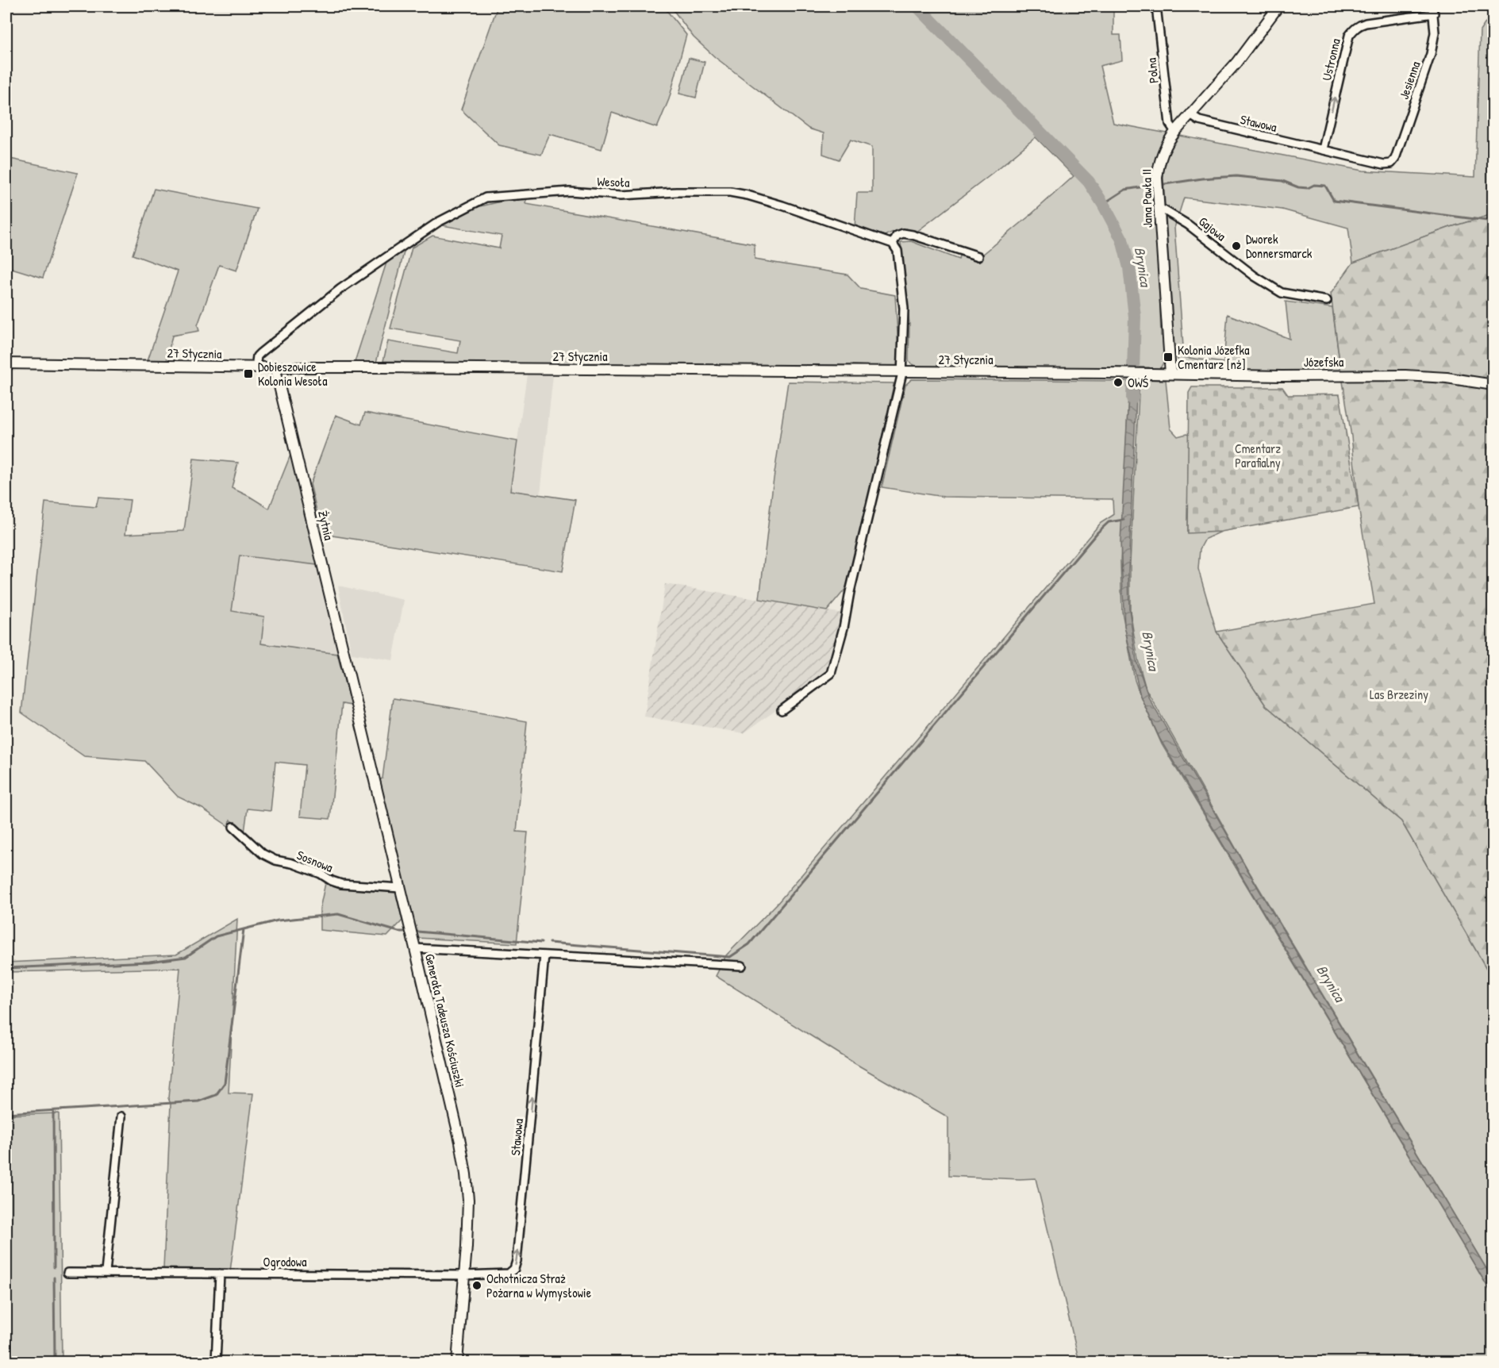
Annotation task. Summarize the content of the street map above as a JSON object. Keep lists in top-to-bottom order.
{
  "streets": {
    "street": [
      "Ustronna",
      "Polna",
      "Jesienna",
      "Stawowa",
      "Wesoła",
      "Jana Pawła II",
      "Gajowa",
      "27 Stycznia",
      "Józefska",
      "Żytnia",
      "Sosnowa",
      "Generała Tadeusza Kościuszki",
      "Ogrodowa"
    ]
  },
  "crossings": [
    ["Ustronna", "Jesienna"],
    ["Ustronna", "Stawowa"],
    ["Polna", "Jana Pawła II"],
    ["Jesienna", "Stawowa"],
    ["Stawowa", "Jana Pawła II"],
    ["Stawowa", "Generała Tadeusza Kościuszki"],
    ["Stawowa", "Ogrodowa"],
    ["Wesoła", "27 Stycznia"],
    ["Jana Pawła II", "Gajowa"],
    ["Jana Pawła II", "Józefska"],
    ["27 Stycznia", "Józefska"],
    ["27 Stycznia", "Żytnia"],
    ["Żytnia", "Generała Tadeusza Kościuszki"],
    ["Sosnowa", "Generała Tadeusza Kościuszki"],
    ["Generała Tadeusza Kościuszki", "Ogrodowa"]
  ],
  "one_way": ["Ustronna", "Stawowa"],
  "water": ["Brynica"],
  "parks": ["Cmentarz Parafialny", "Las Brzeziny"],
  "places": {
    "other": ["Dworek Donnersmarck", "OWŚ", "Ochotnicza Straż Pożarna w Wymysłowie"],
    "transit": ["Kolonia Józefka Cmentarz [nż]", "Dobieszowice Kolonia Wesoła"]
  }
}
